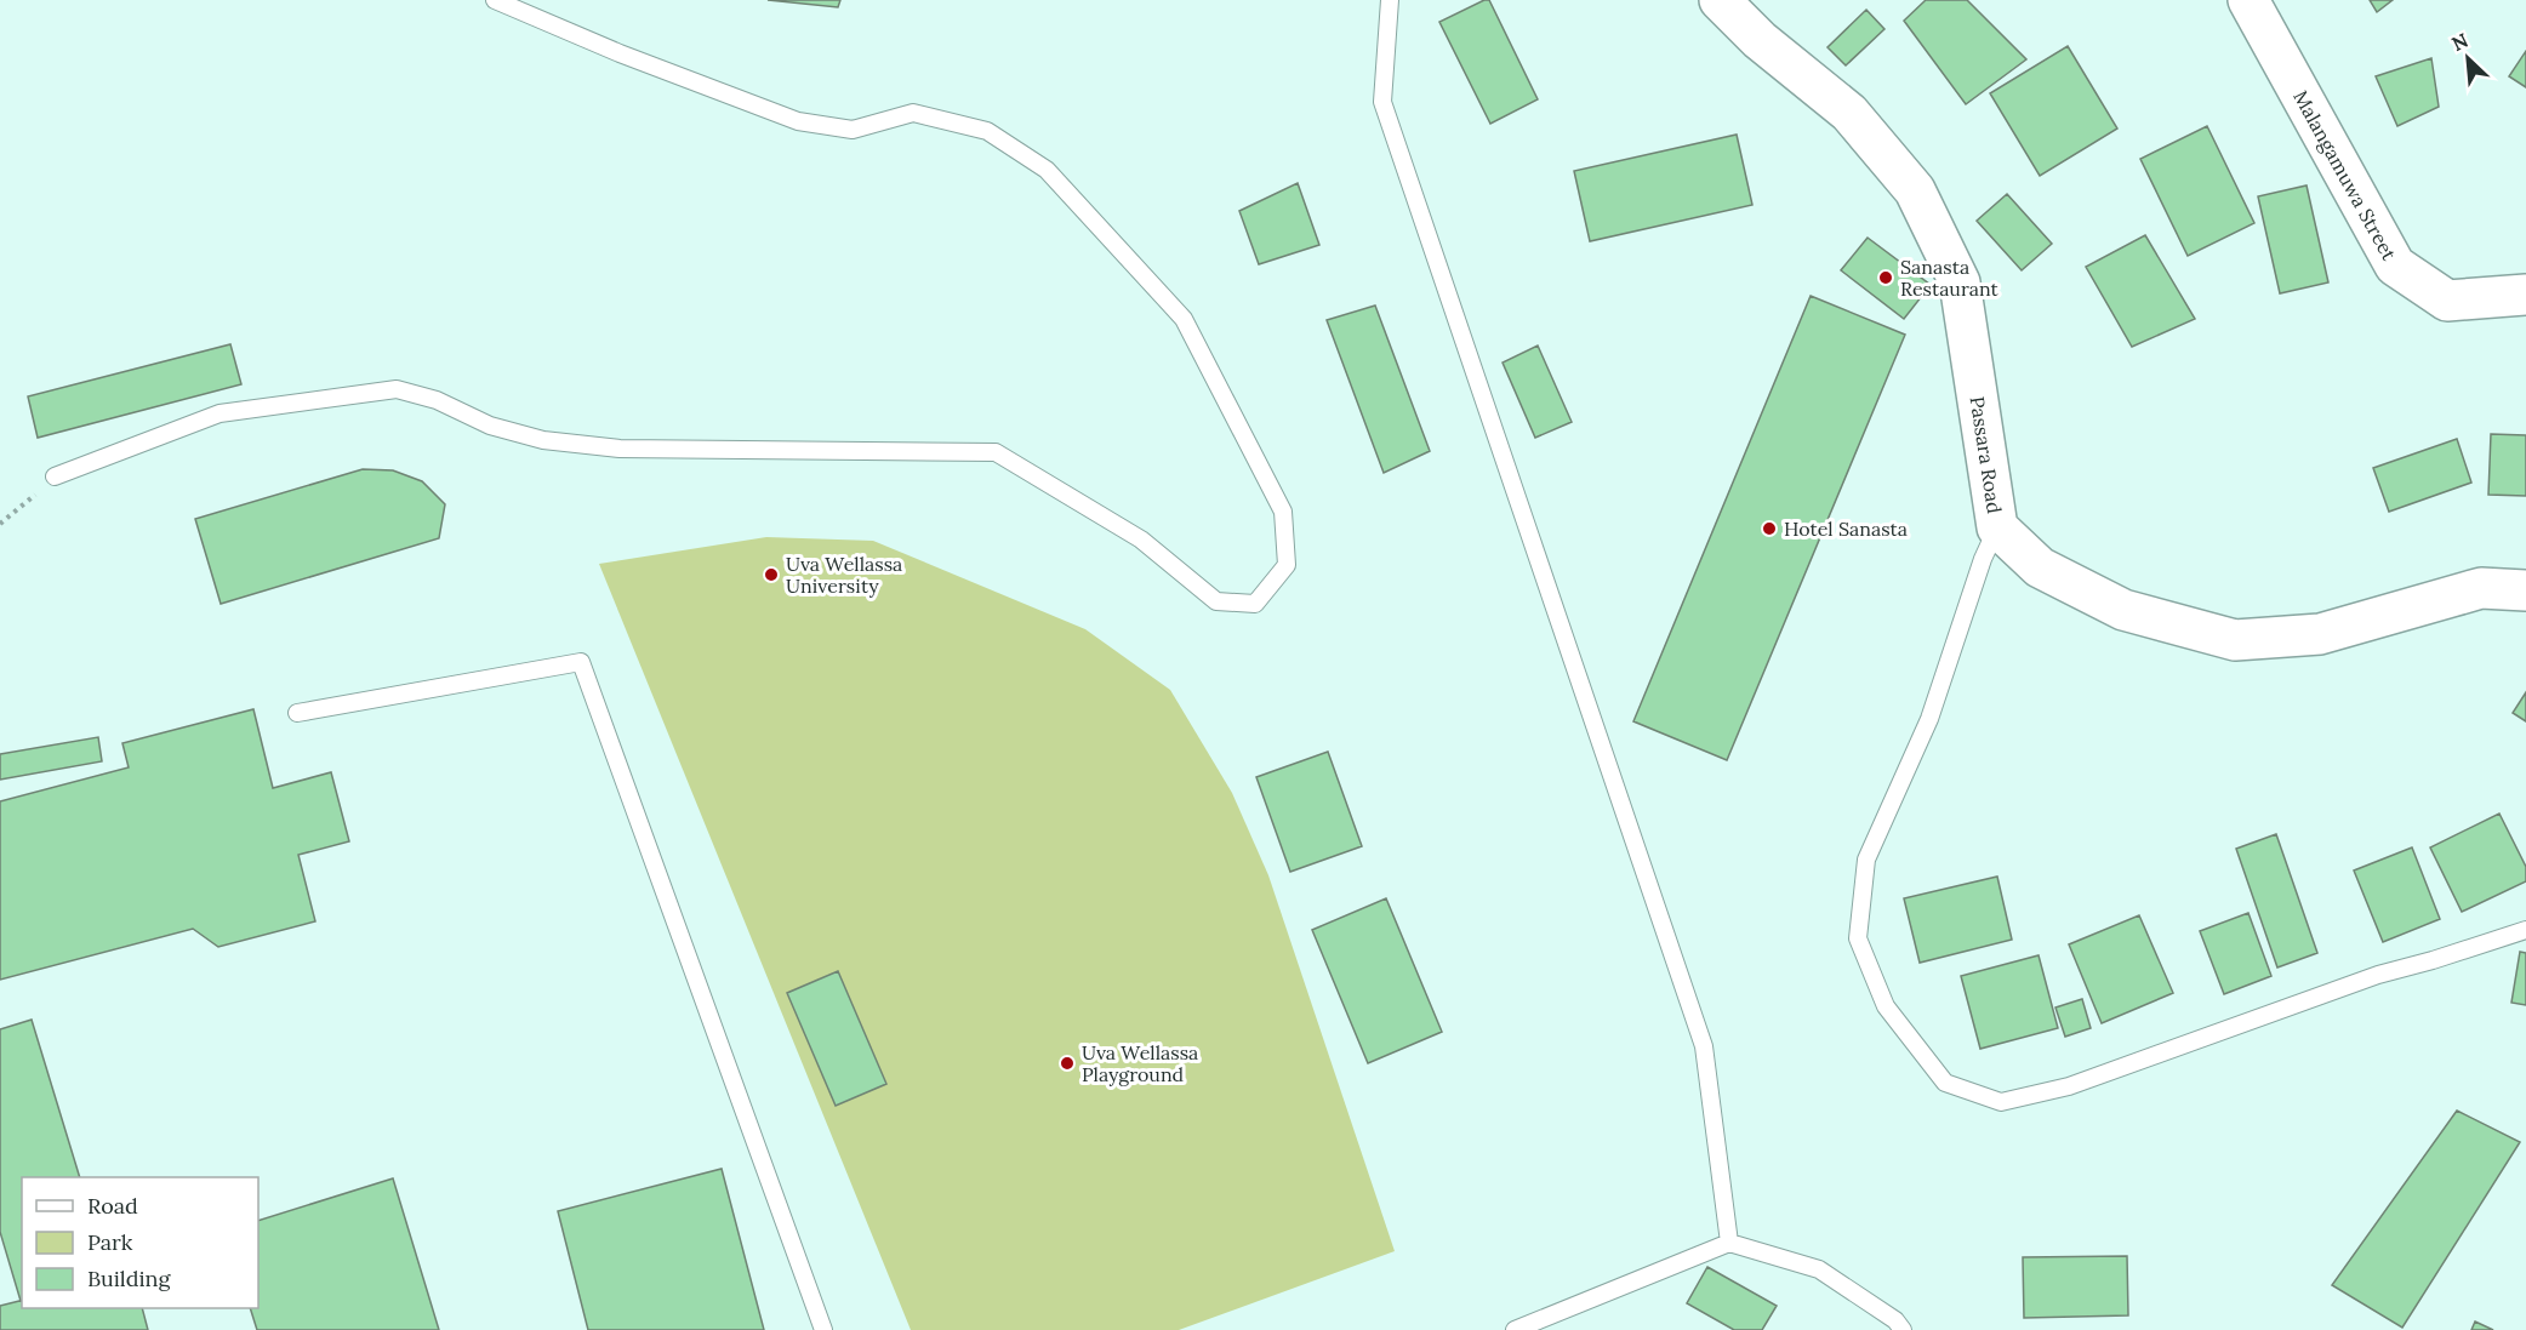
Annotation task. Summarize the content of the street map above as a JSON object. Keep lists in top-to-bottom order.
{
  "streets": {
    "main road": ["Malangamuwa Street", "Passara Road"]
  },
  "places": [
    "Sanasta Restaurant",
    "Hotel Sanasta",
    "Uva Wellassa University",
    "Uva Wellassa Playground"
  ],
  "legend": ["Road", "Park", "Building"],
  "north": "top left"
}
